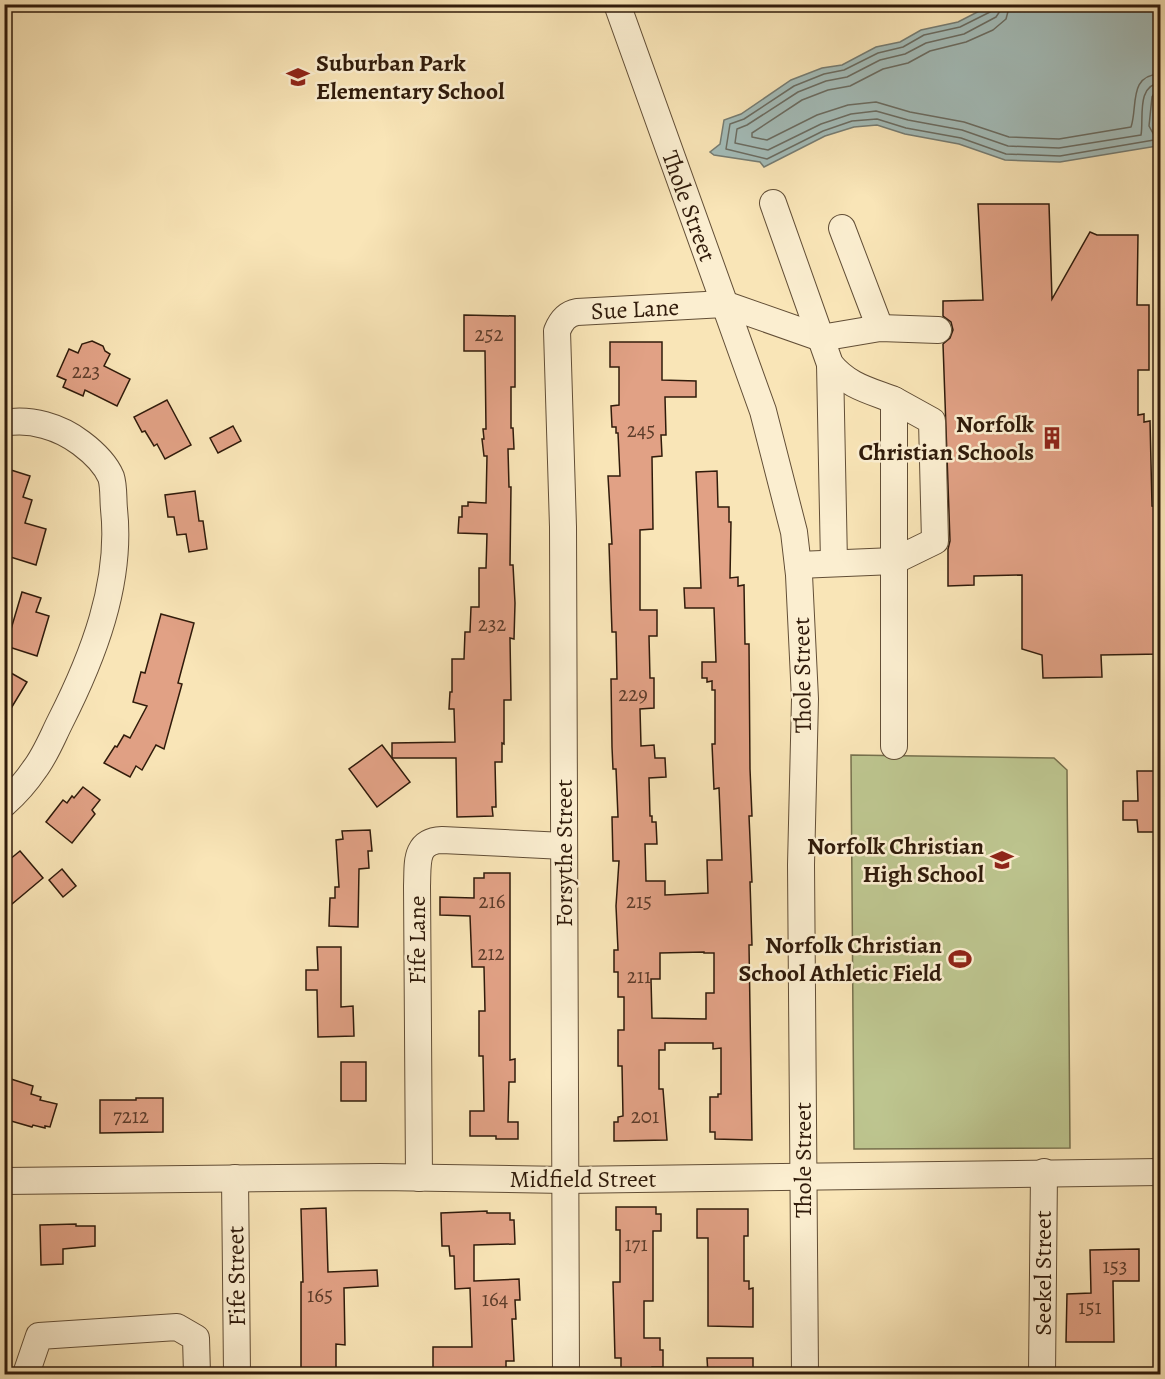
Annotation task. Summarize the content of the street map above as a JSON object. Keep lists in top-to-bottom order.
{
  "streets": {
    "street": [
      "Thole Street",
      "Sue Lane",
      "Forsythe Street",
      "Fife Lane",
      "Midfield Street",
      "Seekel Street",
      "Fife Street"
    ]
  },
  "crossings": [
    ["Thole Street", "Sue Lane"],
    ["Thole Street", "Midfield Street"],
    ["Sue Lane", "Forsythe Street"],
    ["Forsythe Street", "Fife Lane"],
    ["Forsythe Street", "Midfield Street"],
    ["Fife Lane", "Midfield Street"],
    ["Midfield Street", "Seekel Street"],
    ["Midfield Street", "Fife Street"]
  ],
  "places": {
    "school or university": ["Suburban Park Elementary School", "Norfolk Christian High School"],
    "building": ["Norfolk Christian Schools"],
    "sports": ["Norfolk Christian School Athletic Field"]
  },
  "house_numbers": [
    "252",
    "223",
    "245",
    "232",
    "229",
    "216",
    "215",
    "212",
    "211",
    "7212",
    "201",
    "171",
    "153",
    "165",
    "164",
    "151"
  ]
}
